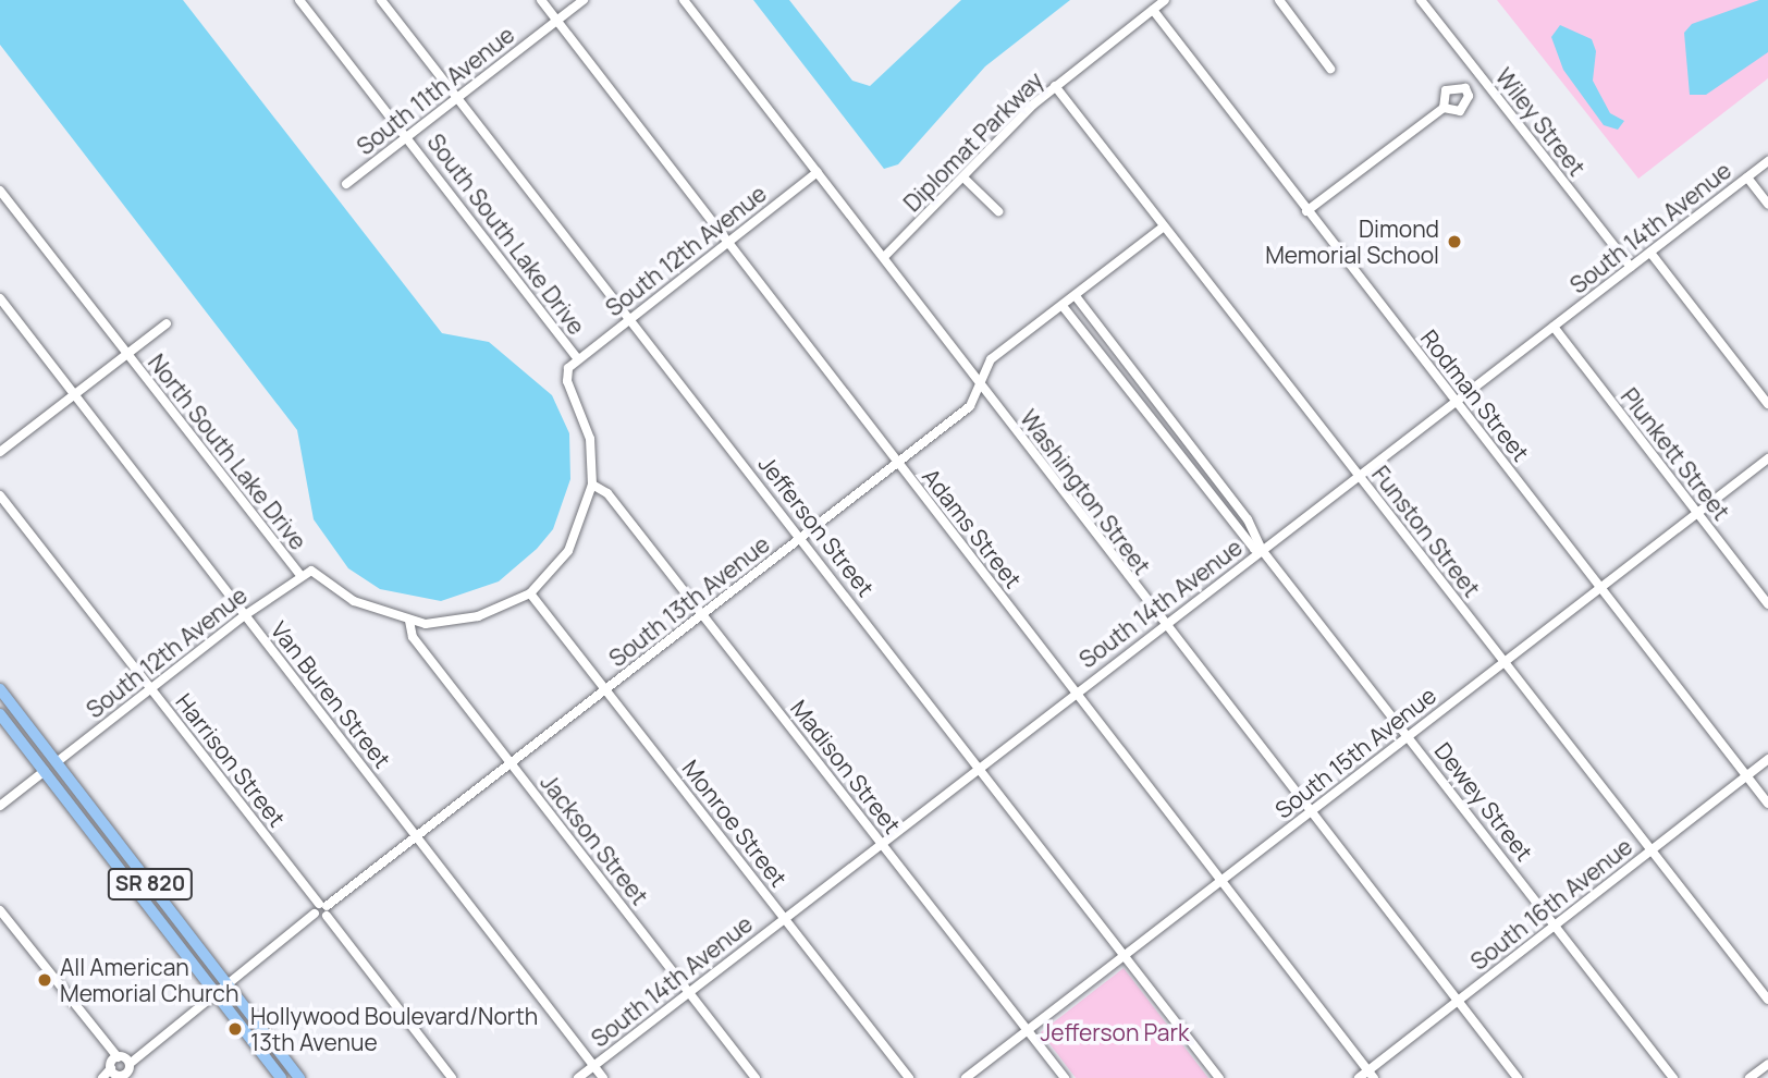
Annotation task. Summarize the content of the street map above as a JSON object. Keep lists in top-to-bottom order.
{
  "streets": {
    "main road": ["SR 820"],
    "street": [
      "South 11th Avenue",
      "Wiley Street",
      "Diplomat Parkway",
      "South 14th Avenue",
      "South South Lake Drive",
      "South 12th Avenue",
      "Rodman Street",
      "North South Lake Drive",
      "Plunkett Street",
      "Washington Street",
      "Jefferson Street",
      "Adams Street",
      "Funston Street",
      "South 13th Avenue",
      "Van Buren Street",
      "South 15th Avenue",
      "Harrison Street",
      "Madison Street",
      "Dewey Street",
      "Monroe Street",
      "Jackson Street",
      "South 16th Avenue"
    ]
  },
  "crossings": [
    ["South 11th Avenue", "South South Lake Drive"],
    ["South 11th Avenue", "Jefferson Street"],
    ["South 11th Avenue", "Adams Street"],
    ["Wiley Street", "South 14th Avenue"],
    ["Diplomat Parkway", "Rodman Street"],
    ["Diplomat Parkway", "Washington Street"],
    ["Diplomat Parkway", "Funston Street"],
    ["South 14th Avenue", "Rodman Street"],
    ["South 14th Avenue", "Plunkett Street"],
    ["South 14th Avenue", "Washington Street"],
    ["South 14th Avenue", "Jefferson Street"],
    ["South 14th Avenue", "Adams Street"],
    ["South 14th Avenue", "Funston Street"],
    ["South 14th Avenue", "Van Buren Street"],
    ["South 14th Avenue", "Madison Street"],
    ["South 14th Avenue", "Dewey Street"],
    ["South 14th Avenue", "Monroe Street"],
    ["South 14th Avenue", "Jackson Street"],
    ["South South Lake Drive", "South 12th Avenue"],
    ["South South Lake Drive", "North South Lake Drive"],
    ["South South Lake Drive", "Madison Street"],
    ["South South Lake Drive", "Monroe Street"],
    ["South 12th Avenue", "North South Lake Drive"],
    ["South 12th Avenue", "Washington Street"],
    ["South 12th Avenue", "Jefferson Street"],
    ["South 12th Avenue", "Adams Street"],
    ["South 12th Avenue", "Van Buren Street"],
    ["South 12th Avenue", "Harrison Street"],
    ["South 12th Avenue", "SR 820"],
    ["Rodman Street", "South 15th Avenue"],
    ["Rodman Street", "South 16th Avenue"],
    ["North South Lake Drive", "Monroe Street"],
    ["North South Lake Drive", "Jackson Street"],
    ["Plunkett Street", "South 15th Avenue"],
    ["Washington Street", "South 13th Avenue"],
    ["Washington Street", "South 15th Avenue"],
    ["Washington Street", "South 16th Avenue"],
    ["Jefferson Street", "South 13th Avenue"],
    ["Jefferson Street", "South 15th Avenue"],
    ["Adams Street", "South 13th Avenue"],
    ["Adams Street", "South 15th Avenue"],
    ["Adams Street", "South 16th Avenue"],
    ["Funston Street", "South 13th Avenue"],
    ["Funston Street", "South 15th Avenue"],
    ["Funston Street", "South 16th Avenue"],
    ["South 13th Avenue", "Van Buren Street"],
    ["South 13th Avenue", "Harrison Street"],
    ["South 13th Avenue", "Madison Street"],
    ["South 13th Avenue", "Dewey Street"],
    ["South 13th Avenue", "Monroe Street"],
    ["South 13th Avenue", "Jackson Street"],
    ["South 15th Avenue", "Madison Street"],
    ["South 15th Avenue", "Dewey Street"],
    ["Dewey Street", "South 16th Avenue"]
  ],
  "parks": ["Jefferson Park"],
  "places": ["Dimond Memorial School", "All American Memorial Church", "Hollywood Boulevard/North 13th Avenue"]
}
